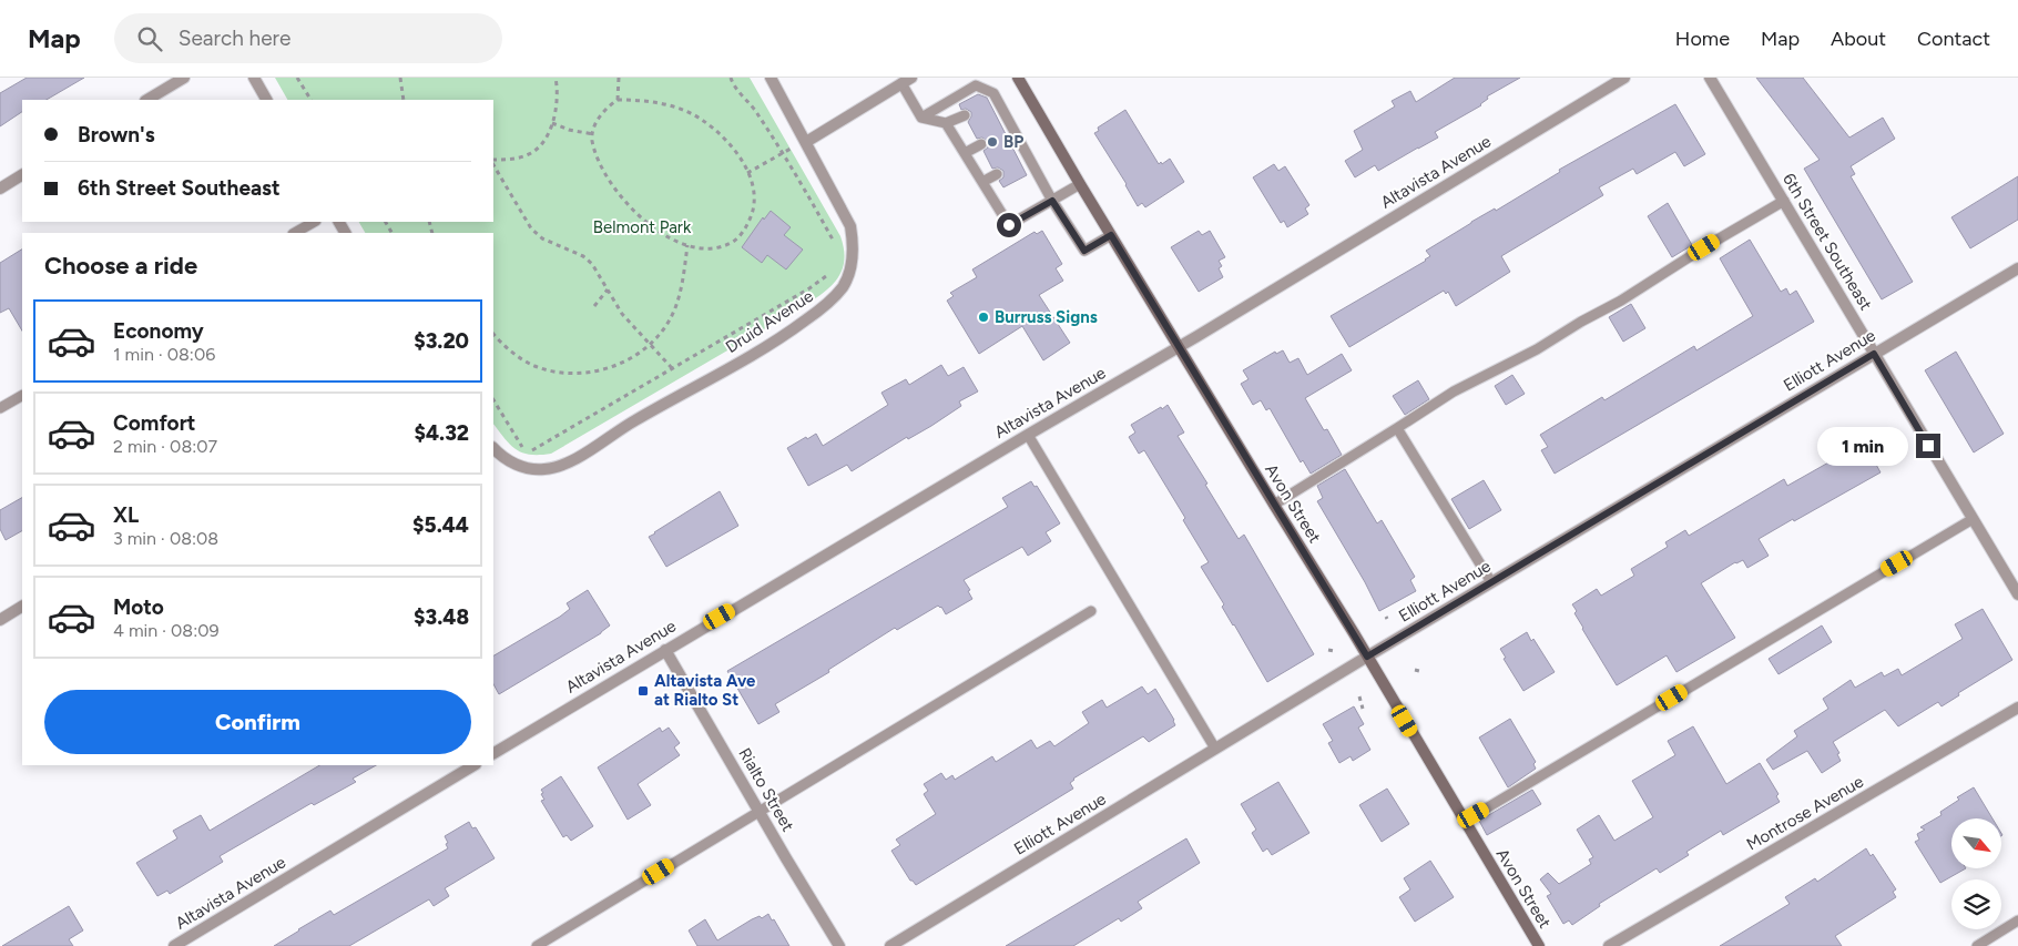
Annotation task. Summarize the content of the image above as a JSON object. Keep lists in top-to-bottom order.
{
  "streets": {
    "main road": ["Avon Street"],
    "street": [
      "Altavista Avenue",
      "6th Street Southeast",
      "Druid Avenue",
      "Elliott Avenue",
      "Rialto Street",
      "Montrose Avenue"
    ]
  },
  "crossings": [
    ["Altavista Avenue", "Avon Street"],
    ["Altavista Avenue", "Rialto Street"],
    ["6th Street Southeast", "Elliott Avenue"],
    ["Elliott Avenue", "Avon Street"]
  ],
  "parks": ["Belmont Park"],
  "places": {
    "other": ["BP", "Burruss Signs"],
    "transit": ["Altavista Ave at Rialto St"]
  },
  "north": "bottom right",
  "page": {
    "header": "Map",
    "search": "Search here",
    "nav": [
      "Home",
      "Map",
      "About",
      "Contact"
    ],
    "banner": ["Brown's", "6th Street Southeast"],
    "heading": "Choose a ride",
    "list": [
      {
        "name": "Economy",
        "note": "1 min · 08:06",
        "value": "$3.20"
      },
      {
        "name": "Comfort",
        "note": "2 min · 08:07",
        "value": "$4.32"
      },
      {
        "name": "XL",
        "note": "3 min · 08:08",
        "value": "$5.44"
      },
      {
        "name": "Moto",
        "note": "4 min · 08:09",
        "value": "$3.48"
      }
    ],
    "bubble": "1 min",
    "buttons": "Confirm"
  }
}
